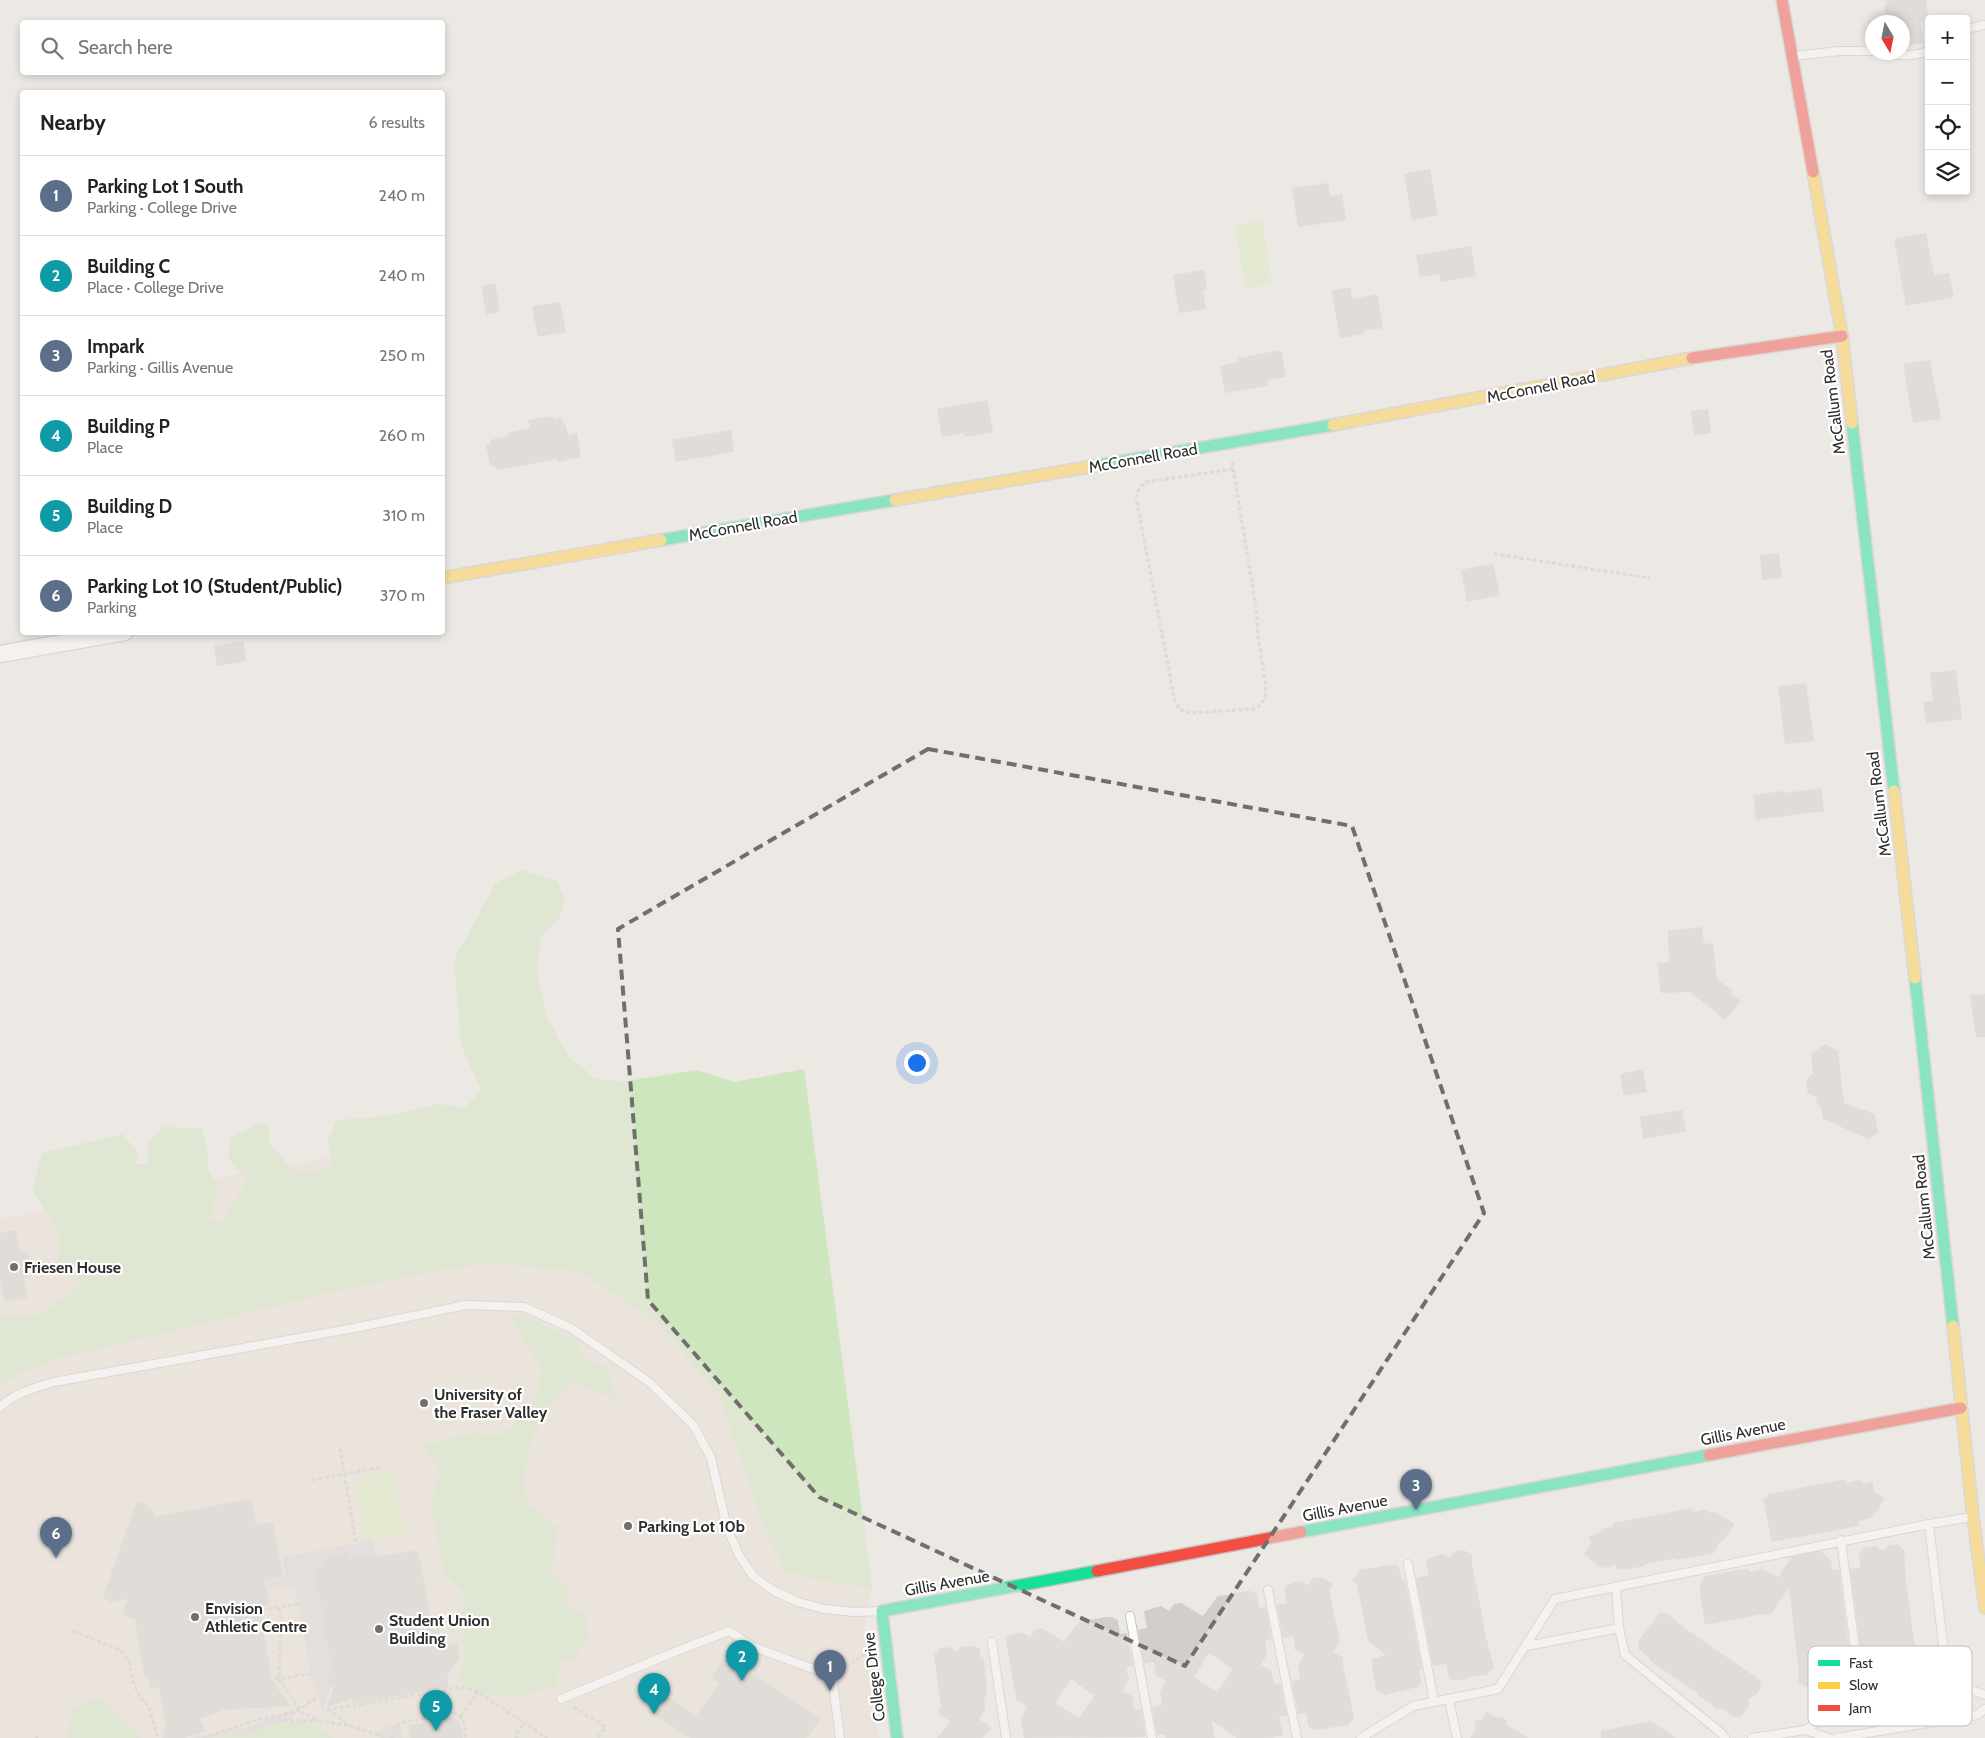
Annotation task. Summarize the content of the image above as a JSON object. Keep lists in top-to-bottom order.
{
  "streets": {
    "street": [
      "McConnell Road",
      "McCallum Road",
      "Gillis Avenue",
      "College Drive"
    ]
  },
  "crossings": [
    ["McConnell Road", "McCallum Road"],
    ["McCallum Road", "Gillis Avenue"],
    ["Gillis Avenue", "College Drive"]
  ],
  "places": [
    "Friesen House",
    "University of the Fraser Valley",
    "Parking Lot 10b",
    "Envision Athletic Centre",
    "Student Union Building"
  ],
  "legend": ["Fast", "Slow", "Jam"],
  "north": "bottom",
  "page": {
    "map_buttons": ["+", "−"],
    "search": "Search here",
    "heading": ["Nearby", "6 results"],
    "list": [
      {
        "mark": "1",
        "name": "Parking Lot 1 South",
        "note": "Parking · College Drive",
        "value": "240 m"
      },
      {
        "mark": "2",
        "name": "Building C",
        "note": "Place · College Drive",
        "value": "240 m"
      },
      {
        "mark": "3",
        "name": "Impark",
        "note": "Parking · Gillis Avenue",
        "value": "250 m"
      },
      {
        "mark": "4",
        "name": "Building P",
        "note": "Place",
        "value": "260 m"
      },
      {
        "mark": "5",
        "name": "Building D",
        "note": "Place",
        "value": "310 m"
      },
      {
        "mark": "6",
        "name": "Parking Lot 10 (Student/Public)",
        "note": "Parking",
        "value": "370 m"
      }
    ],
    "pins": [
      "3",
      "6",
      "2",
      "1",
      "4",
      "5"
    ]
  }
}
